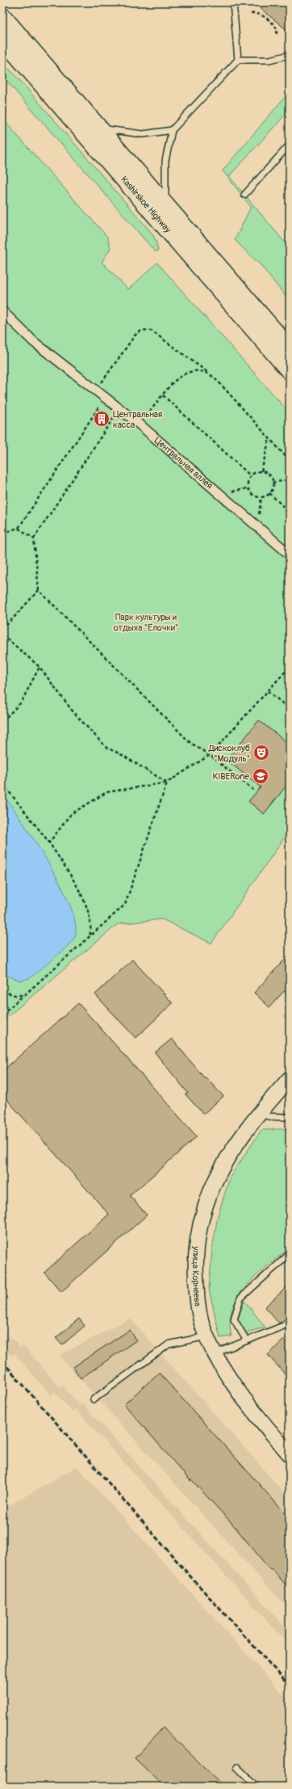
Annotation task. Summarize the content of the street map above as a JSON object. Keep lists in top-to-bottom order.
{
  "streets": {
    "main road": ["Kashirskoe Highway"],
    "street": ["Центральная аллея", "улица Корнеева"]
  },
  "parks": ["Парк культуры и отдыха \"Ёлочки\""],
  "places": {
    "building": ["Центральная касса"],
    "theatre": ["Дискоклуб \"Модуль\""],
    "school or university": ["KIBERone"]
  }
}
